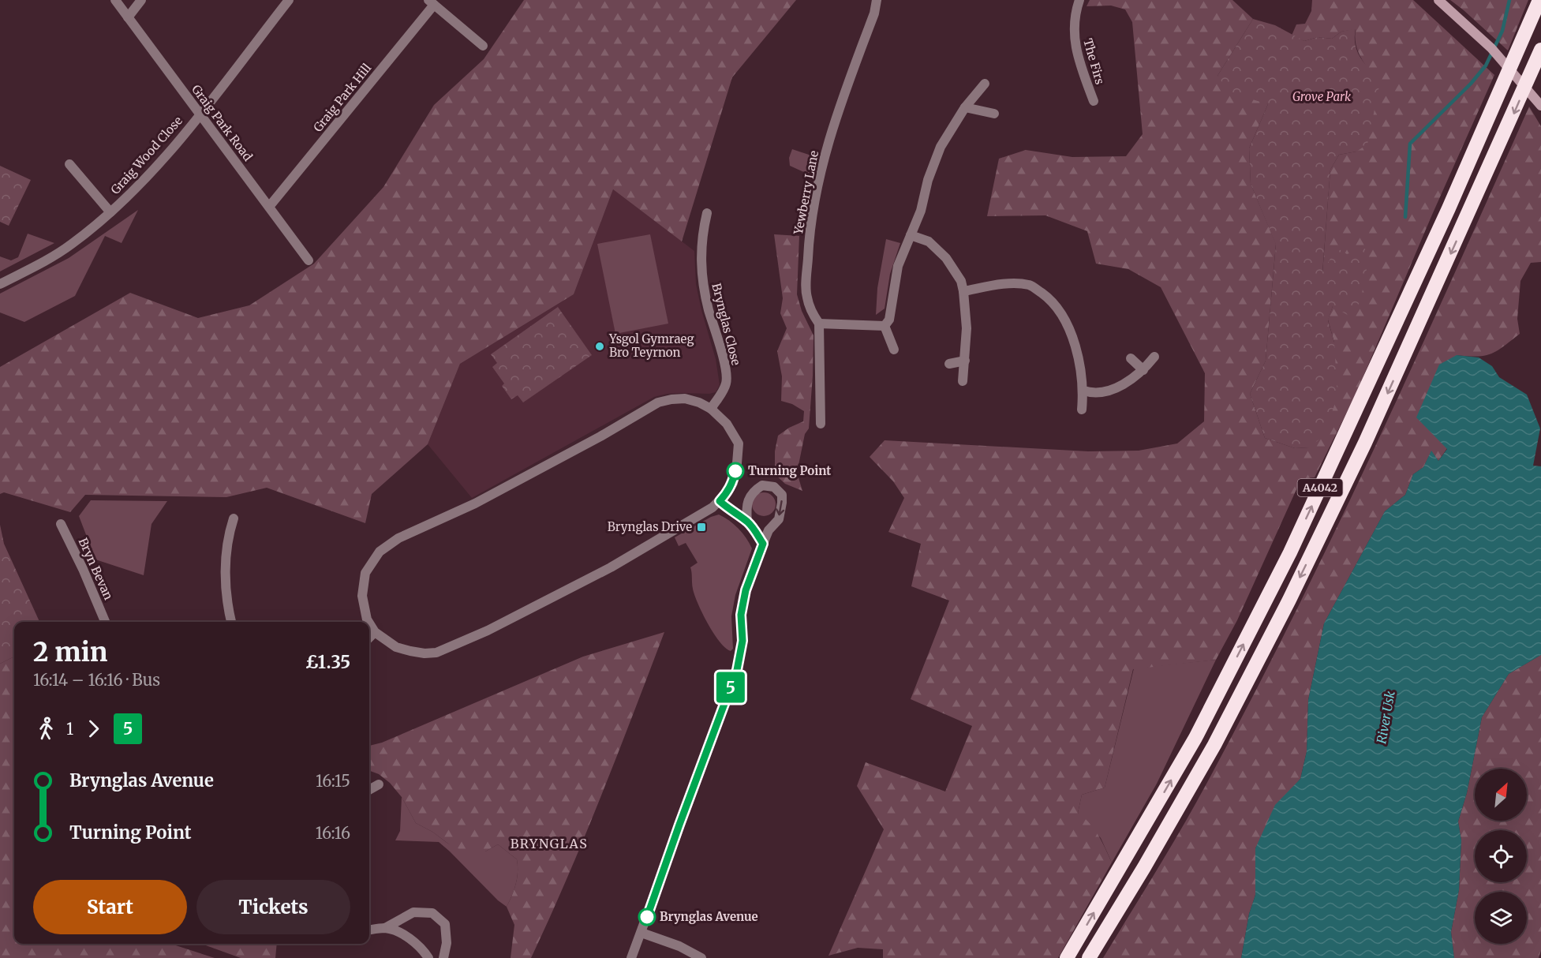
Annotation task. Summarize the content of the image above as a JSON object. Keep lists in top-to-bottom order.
{
  "streets": {
    "highway": ["A4042"],
    "street": [
      "The Firs",
      "Graig Park Hill",
      "Graig Park Road",
      "Graig Wood Close",
      "Yewberry Lane",
      "Brynglas Close",
      "Bryn Bevan"
    ]
  },
  "crossings": [
    ["Graig Park Hill", "Graig Park Road"],
    ["Graig Park Road", "Graig Wood Close"]
  ],
  "districts": ["BRYNGLAS"],
  "water": ["River Usk"],
  "parks": ["Grove Park"],
  "places": {
    "other": ["Ysgol Gymraeg Bro Teyrnon", "Turning Point", "Brynglas Avenue"],
    "transit": ["Brynglas Drive"]
  },
  "lines": ["bus line 5"],
  "north": "top right",
  "page": {
    "on_map": "5",
    "heading": ["2 min", "16:14 – 16:16 · Bus", "£1.35"],
    "legs": ["1", "5"],
    "list": [
      {
        "name": "Brynglas Avenue",
        "value": "16:15"
      },
      {
        "name": "Turning Point",
        "value": "16:16"
      }
    ],
    "buttons": ["Start", "Tickets"]
  }
}
